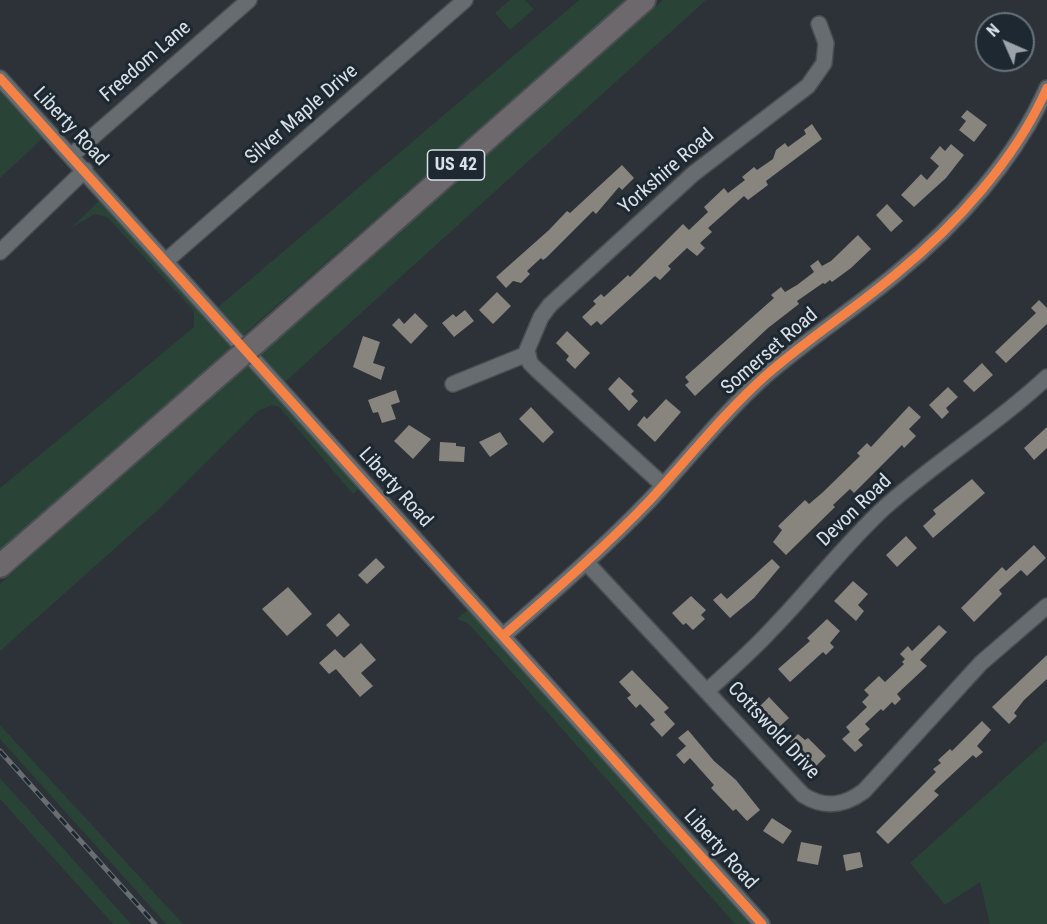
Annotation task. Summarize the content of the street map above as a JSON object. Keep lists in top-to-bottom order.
{
  "streets": {
    "highway": ["US 42"],
    "street": [
      "Freedom Lane",
      "Silver Maple Drive",
      "Liberty Road",
      "Yorkshire Road",
      "Somerset Road",
      "Devon Road",
      "Cottswold Drive"
    ]
  },
  "crossings": [
    ["Freedom Lane", "Liberty Road"],
    ["Silver Maple Drive", "Liberty Road"],
    ["Liberty Road", "Somerset Road"],
    ["Somerset Road", "Cottswold Drive"],
    ["Devon Road", "Cottswold Drive"]
  ],
  "north": "top left"
}
